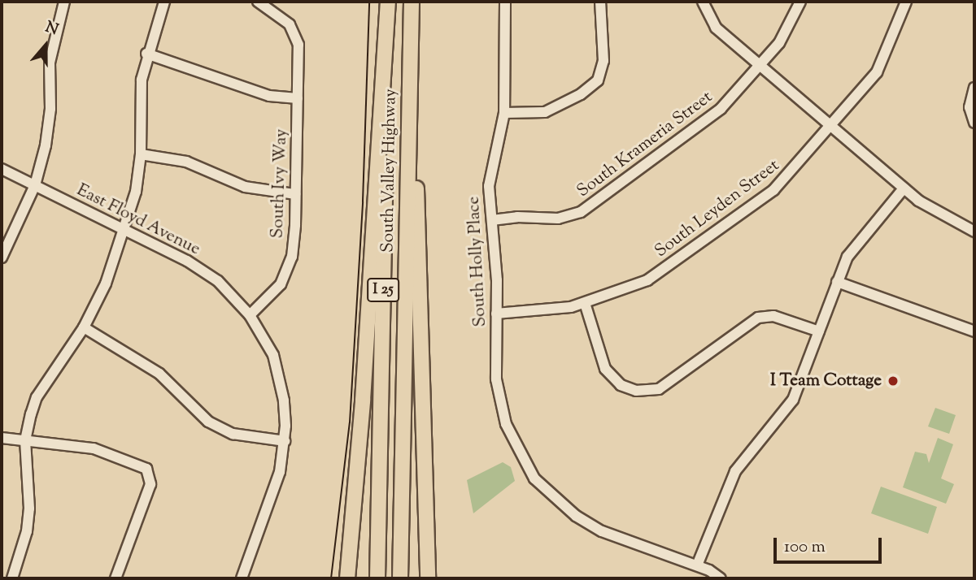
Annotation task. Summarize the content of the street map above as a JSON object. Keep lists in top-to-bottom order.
{
  "streets": {
    "highway": ["South Valley Highway", "I 25"],
    "street": [
      "South Krameria Street",
      "South Ivy Way",
      "South Leyden Street",
      "East Floyd Avenue",
      "South Holly Place"
    ]
  },
  "crossings": [
    ["South Krameria Street", "South Holly Place"],
    ["South Ivy Way", "East Floyd Avenue"],
    ["South Leyden Street", "South Holly Place"]
  ],
  "places": ["I Team Cottage"],
  "scale_bar": "100 m",
  "north": "top"
}
